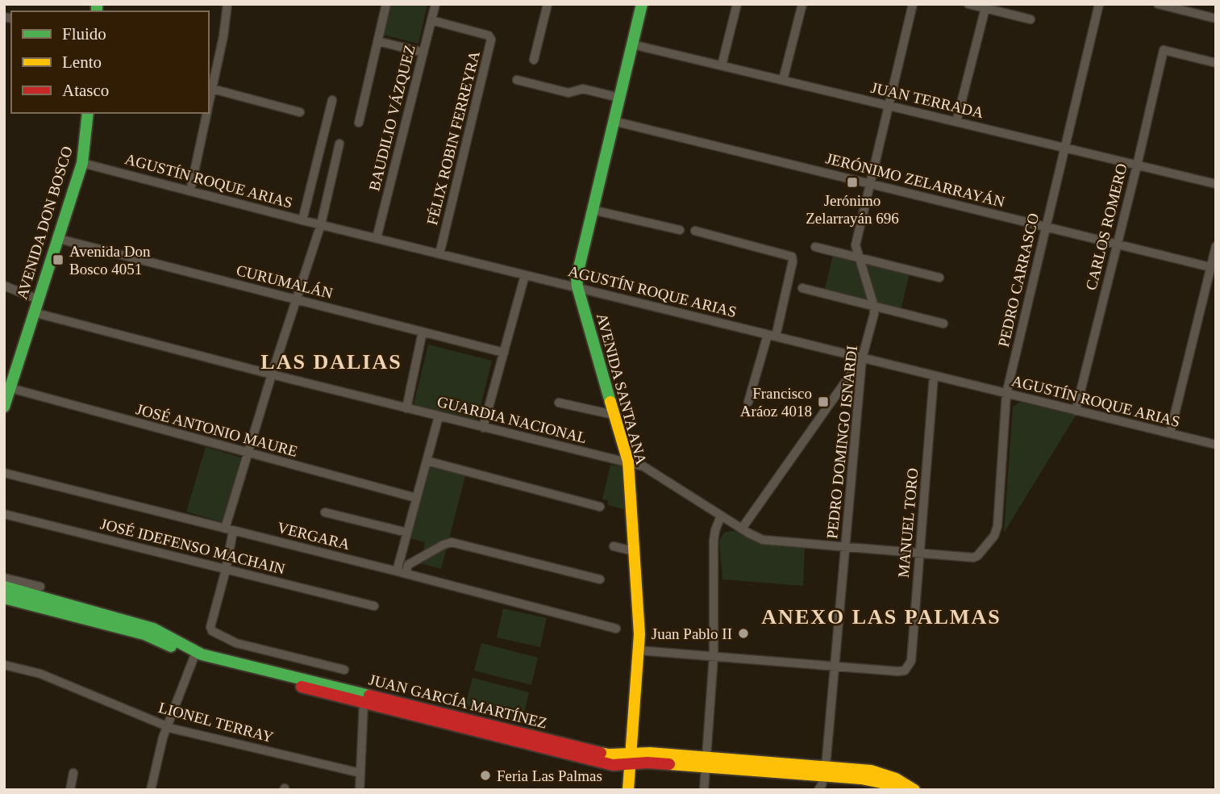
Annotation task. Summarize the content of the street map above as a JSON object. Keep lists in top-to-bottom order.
{
  "streets": {
    "main road": ["AVENIDA DON BOSCO", "AVENIDA SANTA ANA", "JUAN GARCÍA MARTÍNEZ"],
    "street": [
      "JUAN TERRADA",
      "BAUDILIO VÁZQUEZ",
      "FÉLIX ROBIN FERREYRA",
      "JERÓNIMO ZELARRAYÁN",
      "AGUSTÍN ROQUE ARIAS",
      "CARLOS ROMERO",
      "PEDRO CARRASCO",
      "CURUMALÁN",
      "GUARDIA NACIONAL",
      "JOSÉ ANTONIO MAURE",
      "PEDRO DOMINGO ISNARDI",
      "MANUEL TORO",
      "VERGARA",
      "JOSÉ IDEFENSO MACHAIN",
      "LIONEL TERRAY"
    ]
  },
  "crossings": [
    ["JUAN TERRADA", "CARLOS ROMERO"],
    ["JUAN TERRADA", "PEDRO CARRASCO"],
    ["JUAN TERRADA", "AVENIDA SANTA ANA"],
    ["BAUDILIO VÁZQUEZ", "FÉLIX ROBIN FERREYRA"],
    ["BAUDILIO VÁZQUEZ", "AGUSTÍN ROQUE ARIAS"],
    ["FÉLIX ROBIN FERREYRA", "AGUSTÍN ROQUE ARIAS"],
    ["JERÓNIMO ZELARRAYÁN", "CARLOS ROMERO"],
    ["JERÓNIMO ZELARRAYÁN", "PEDRO CARRASCO"],
    ["JERÓNIMO ZELARRAYÁN", "AVENIDA SANTA ANA"],
    ["AGUSTÍN ROQUE ARIAS", "AVENIDA DON BOSCO"],
    ["AGUSTÍN ROQUE ARIAS", "CARLOS ROMERO"],
    ["AGUSTÍN ROQUE ARIAS", "PEDRO CARRASCO"],
    ["AGUSTÍN ROQUE ARIAS", "AVENIDA SANTA ANA"],
    ["AGUSTÍN ROQUE ARIAS", "PEDRO DOMINGO ISNARDI"],
    ["AGUSTÍN ROQUE ARIAS", "MANUEL TORO"],
    ["AVENIDA DON BOSCO", "CURUMALÁN"],
    ["AVENIDA DON BOSCO", "GUARDIA NACIONAL"],
    ["AVENIDA DON BOSCO", "JOSÉ ANTONIO MAURE"],
    ["PEDRO CARRASCO", "GUARDIA NACIONAL"],
    ["AVENIDA SANTA ANA", "GUARDIA NACIONAL"],
    ["AVENIDA SANTA ANA", "JUAN GARCÍA MARTÍNEZ"],
    ["GUARDIA NACIONAL", "PEDRO DOMINGO ISNARDI"],
    ["GUARDIA NACIONAL", "MANUEL TORO"],
    ["PEDRO DOMINGO ISNARDI", "MANUEL TORO"],
    ["PEDRO DOMINGO ISNARDI", "JUAN GARCÍA MARTÍNEZ"]
  ],
  "districts": ["LAS DALIAS", "ANEXO LAS PALMAS"],
  "places": {
    "transit": ["Jerónimo Zelarrayán 696", "Avenida Don Bosco 4051", "Francisco Aráoz 4018"],
    "other": ["Juan Pablo II", "Feria Las Palmas"]
  },
  "legend": ["Fluido", "Lento", "Atasco"]
}
